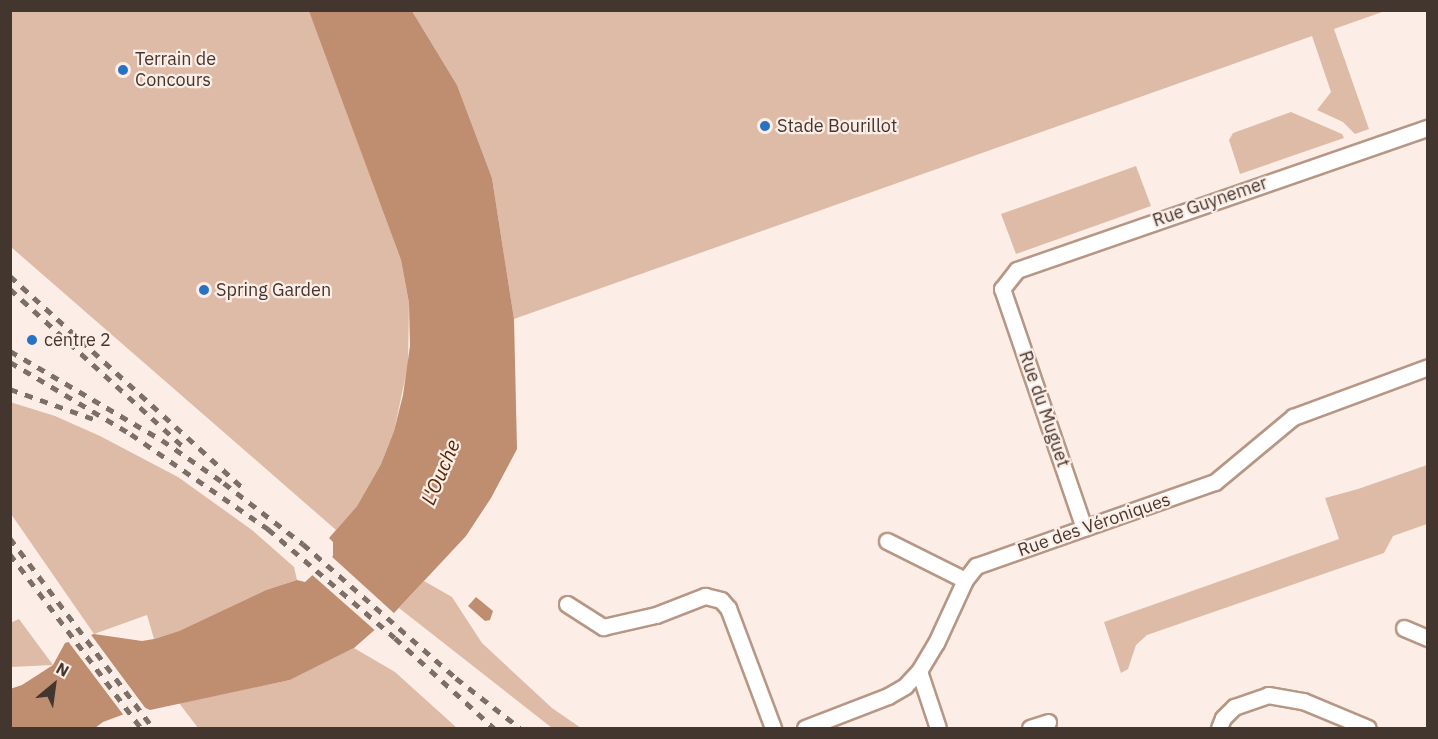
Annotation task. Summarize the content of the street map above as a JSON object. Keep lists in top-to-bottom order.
{
  "streets": {
    "street": ["Rue Guynemer", "Rue du Muguet", "Rue des Véroniques"]
  },
  "crossings": [
    ["Rue Guynemer", "Rue du Muguet"],
    ["Rue du Muguet", "Rue des Véroniques"]
  ],
  "water": ["L'Ouche"],
  "places": [
    "Terrain de Concours",
    "Stade Bourillot",
    "Spring Garden",
    "centre 2"
  ],
  "north": "top right"
}
